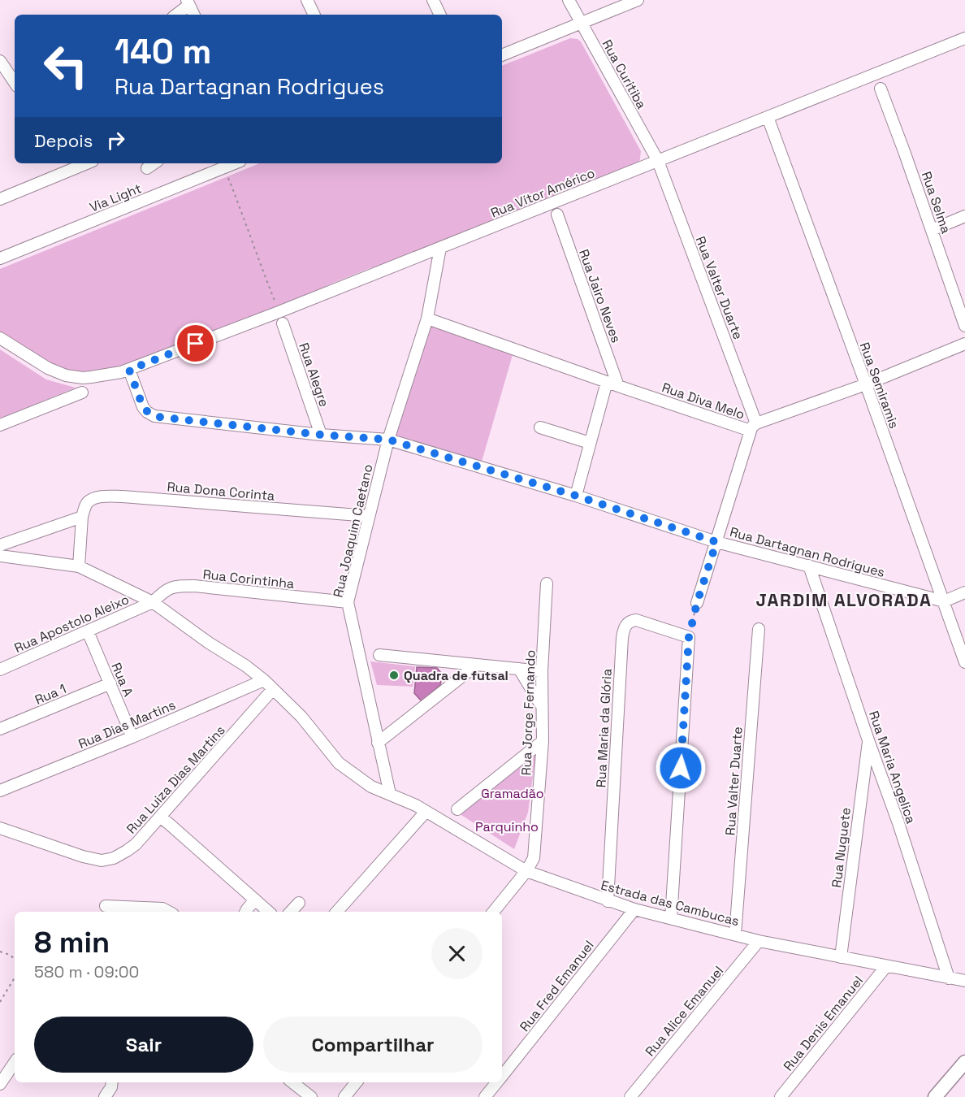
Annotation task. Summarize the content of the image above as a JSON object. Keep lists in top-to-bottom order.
{
  "streets": {
    "street": [
      "Rua Curitiba",
      "Rua Vítor Américo",
      "Via Light",
      "Rua Selma",
      "Rua Valter Duarte",
      "Rua Jairo Neves",
      "Rua Alegre",
      "Rua Semiramis",
      "Rua Diva Melo",
      "Rua Dona Corinta",
      "Rua Joaquim Caetano",
      "Rua Dartagnan Rodrigues",
      "Rua Corintinha",
      "Rua Apostolo Aleixo",
      "Rua A",
      "Rua 1",
      "Rua Jorge Fernando",
      "Rua Dias Martins",
      "Rua Maria da Glória",
      "Rua Maria Angelica",
      "Rua Luiza Dias Martins",
      "Rua Nuguete",
      "Estrada das Cambucas",
      "Rua Fred Emanuel",
      "Rua Alice Emanuel",
      "Rua Denis Emanuel"
    ]
  },
  "crossings": [
    ["Rua Curitiba", "Rua Vítor Américo"],
    ["Rua Curitiba", "Rua Valter Duarte"],
    ["Rua Vítor Américo", "Rua Valter Duarte"],
    ["Rua Vítor Américo", "Rua Semiramis"],
    ["Rua Vítor Américo", "Rua Joaquim Caetano"],
    ["Rua Vítor Américo", "Rua Dartagnan Rodrigues"],
    ["Rua Valter Duarte", "Rua Diva Melo"],
    ["Rua Valter Duarte", "Estrada das Cambucas"],
    ["Rua Jairo Neves", "Rua Diva Melo"],
    ["Rua Alegre", "Rua Dartagnan Rodrigues"],
    ["Rua Semiramis", "Rua Diva Melo"],
    ["Rua Semiramis", "Rua Dartagnan Rodrigues"],
    ["Rua Diva Melo", "Rua Joaquim Caetano"],
    ["Rua Dona Corinta", "Rua Joaquim Caetano"],
    ["Rua Joaquim Caetano", "Rua Dartagnan Rodrigues"],
    ["Rua Joaquim Caetano", "Rua Corintinha"],
    ["Rua Joaquim Caetano", "Estrada das Cambucas"],
    ["Rua Dartagnan Rodrigues", "Rua Maria Angelica"],
    ["Rua Corintinha", "Rua Apostolo Aleixo"],
    ["Rua Corintinha", "Estrada das Cambucas"],
    ["Rua Apostolo Aleixo", "Rua A"],
    ["Rua Apostolo Aleixo", "Estrada das Cambucas"],
    ["Rua A", "Rua 1"],
    ["Rua A", "Rua Dias Martins"],
    ["Rua Jorge Fernando", "Estrada das Cambucas"],
    ["Rua Dias Martins", "Estrada das Cambucas"],
    ["Rua Maria da Glória", "Estrada das Cambucas"],
    ["Rua Maria Angelica", "Rua Nuguete"],
    ["Rua Maria Angelica", "Estrada das Cambucas"],
    ["Rua Luiza Dias Martins", "Estrada das Cambucas"],
    ["Rua Nuguete", "Estrada das Cambucas"],
    ["Estrada das Cambucas", "Rua Fred Emanuel"],
    ["Estrada das Cambucas", "Rua Alice Emanuel"],
    ["Estrada das Cambucas", "Rua Denis Emanuel"]
  ],
  "districts": ["JARDIM ALVORADA"],
  "parks": ["Gramadão", "Parquinho"],
  "places": ["Quadra de futsal"],
  "page": {
    "turn": ["140 m", "Rua Dartagnan Rodrigues"],
    "then": "Depois",
    "heading": ["8 min", "580 m · 09:00"],
    "buttons": ["Sair", "Compartilhar"]
  }
}
